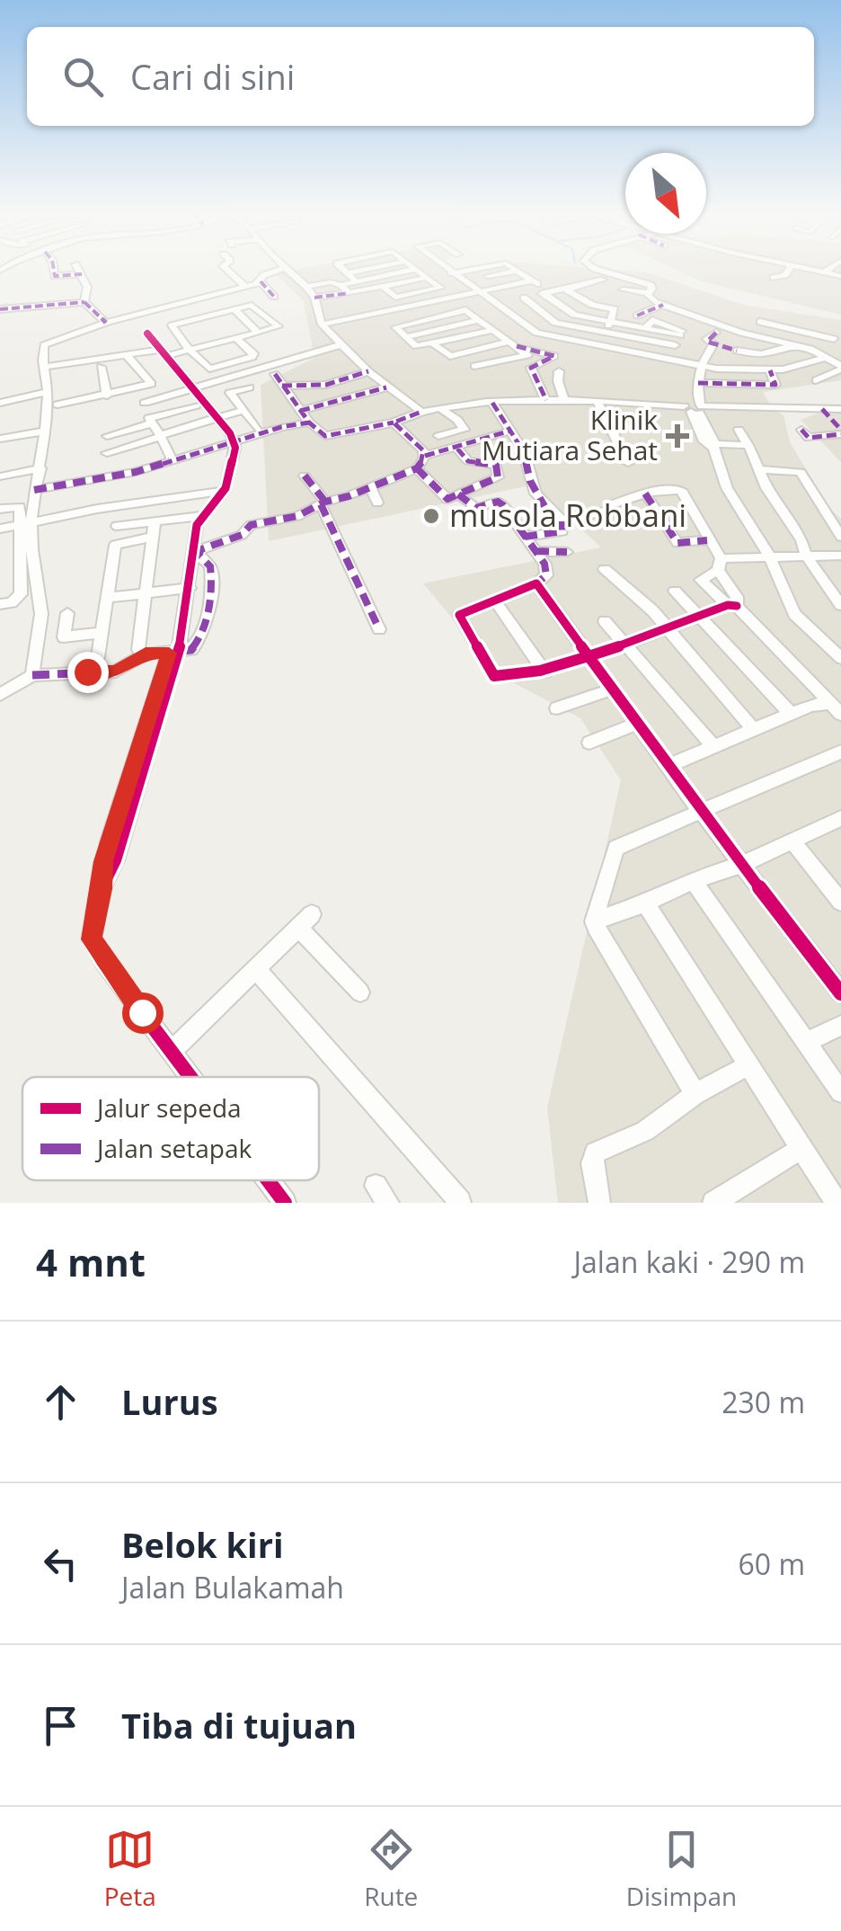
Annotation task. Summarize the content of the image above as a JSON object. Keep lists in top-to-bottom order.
{
  "places": {
    "health": ["Klinik Mutiara Sehat"],
    "other": ["musola Robbani"]
  },
  "legend": ["Jalur sepeda", "Jalan setapak"],
  "north": "bottom right",
  "page": {
    "search": "Cari di sini",
    "heading": ["4 mnt", "Jalan kaki · 290 m"],
    "list": [
      ["Lurus", "230 m"],
      ["Belok kiri", "Jalan Bulakamah", "60 m"],
      "Tiba di tujuan"
    ],
    "nav": ["Peta", "Rute", "Disimpan"]
  }
}
